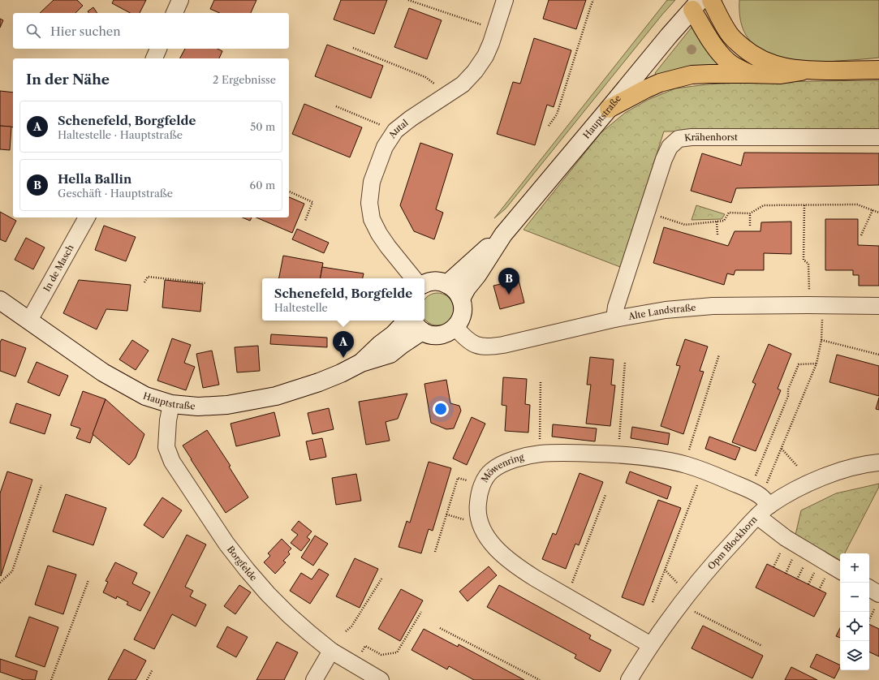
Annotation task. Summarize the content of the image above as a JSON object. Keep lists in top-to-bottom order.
{
  "streets": {
    "main road": ["Hauptstraße"],
    "street": [
      "Autal",
      "Krähenhorst",
      "In de Masch",
      "Alte Landstraße",
      "Möwenring",
      "Opm Blockhorn",
      "Borgfelde"
    ]
  },
  "crossings": [
    ["Hauptstraße", "In de Masch"],
    ["Hauptstraße", "Alte Landstraße"],
    ["Hauptstraße", "Borgfelde"],
    ["Krähenhorst", "Alte Landstraße"],
    ["Möwenring", "Opm Blockhorn"]
  ],
  "page": {
    "search": "Hier suchen",
    "heading": ["In der Nähe", "2 Ergebnisse"],
    "list": [
      {
        "mark": "A",
        "name": "Schenefeld, Borgfelde",
        "note": "Haltestelle · Hauptstraße",
        "value": "50 m"
      },
      {
        "mark": "B",
        "name": "Hella Ballin",
        "note": "Geschäft · Hauptstraße",
        "value": "60 m"
      }
    ],
    "pins": ["B", "A"],
    "popup": ["Schenefeld, Borgfelde", "Haltestelle"],
    "map_buttons": ["+", "−"]
  }
}
